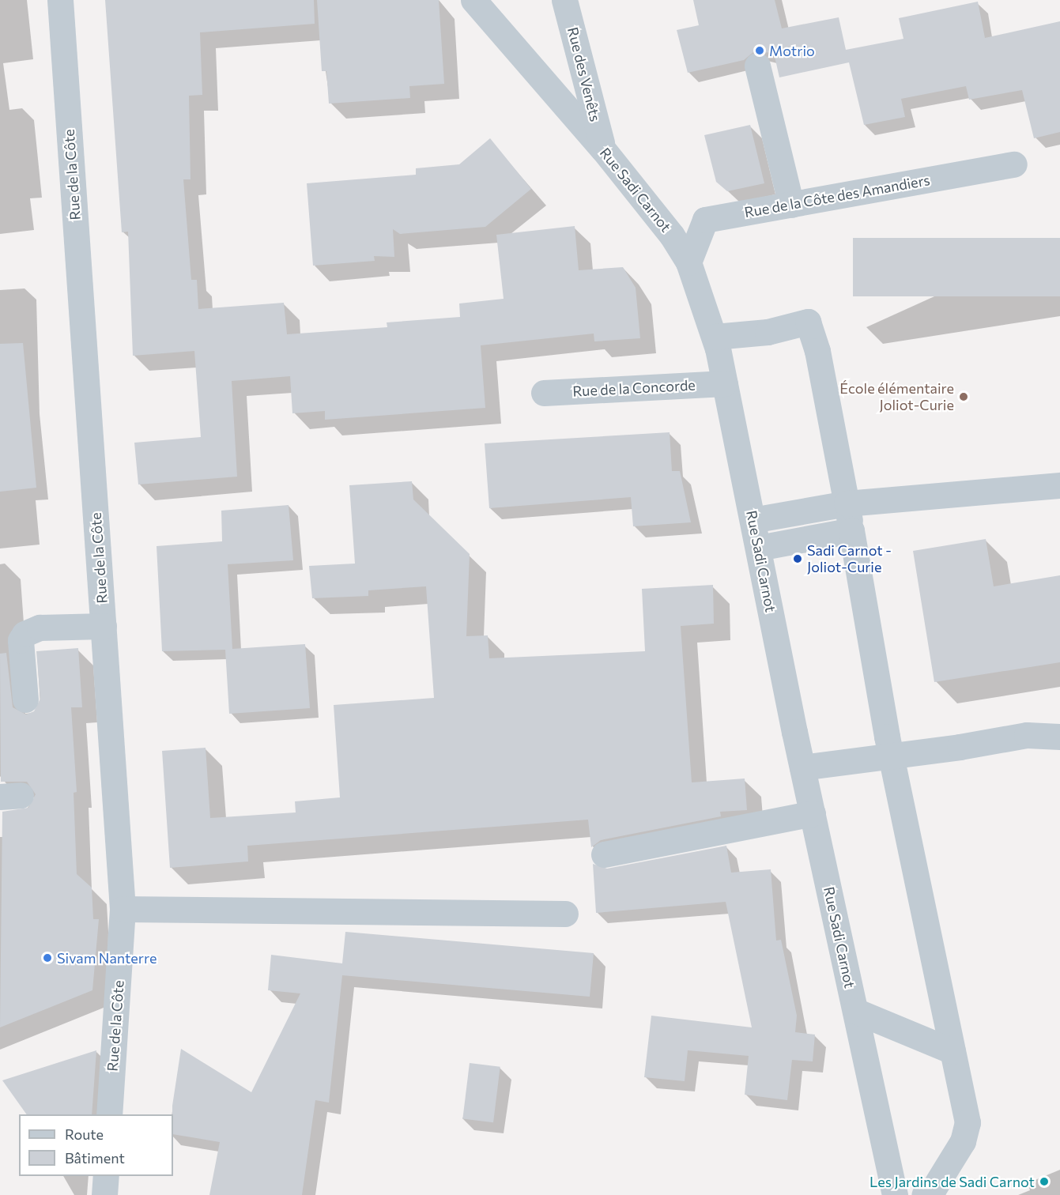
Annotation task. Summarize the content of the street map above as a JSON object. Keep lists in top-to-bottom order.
{
  "streets": {
    "street": [
      "Rue des Venêts",
      "Rue de la Côte",
      "Rue Sadi Carnot",
      "Rue de la Côte des Amandiers",
      "Rue de la Concorde"
    ]
  },
  "crossings": [
    ["Rue des Venêts", "Rue Sadi Carnot"],
    ["Rue Sadi Carnot", "Rue de la Côte des Amandiers"],
    ["Rue Sadi Carnot", "Rue de la Concorde"]
  ],
  "places": [
    "Motrio",
    "École élémentaire Joliot-Curie",
    "Sadi Carnot - Joliot-Curie",
    "Sivam Nanterre",
    "Les Jardins de Sadi Carnot"
  ],
  "legend": ["Route", "Bâtiment"]
}
